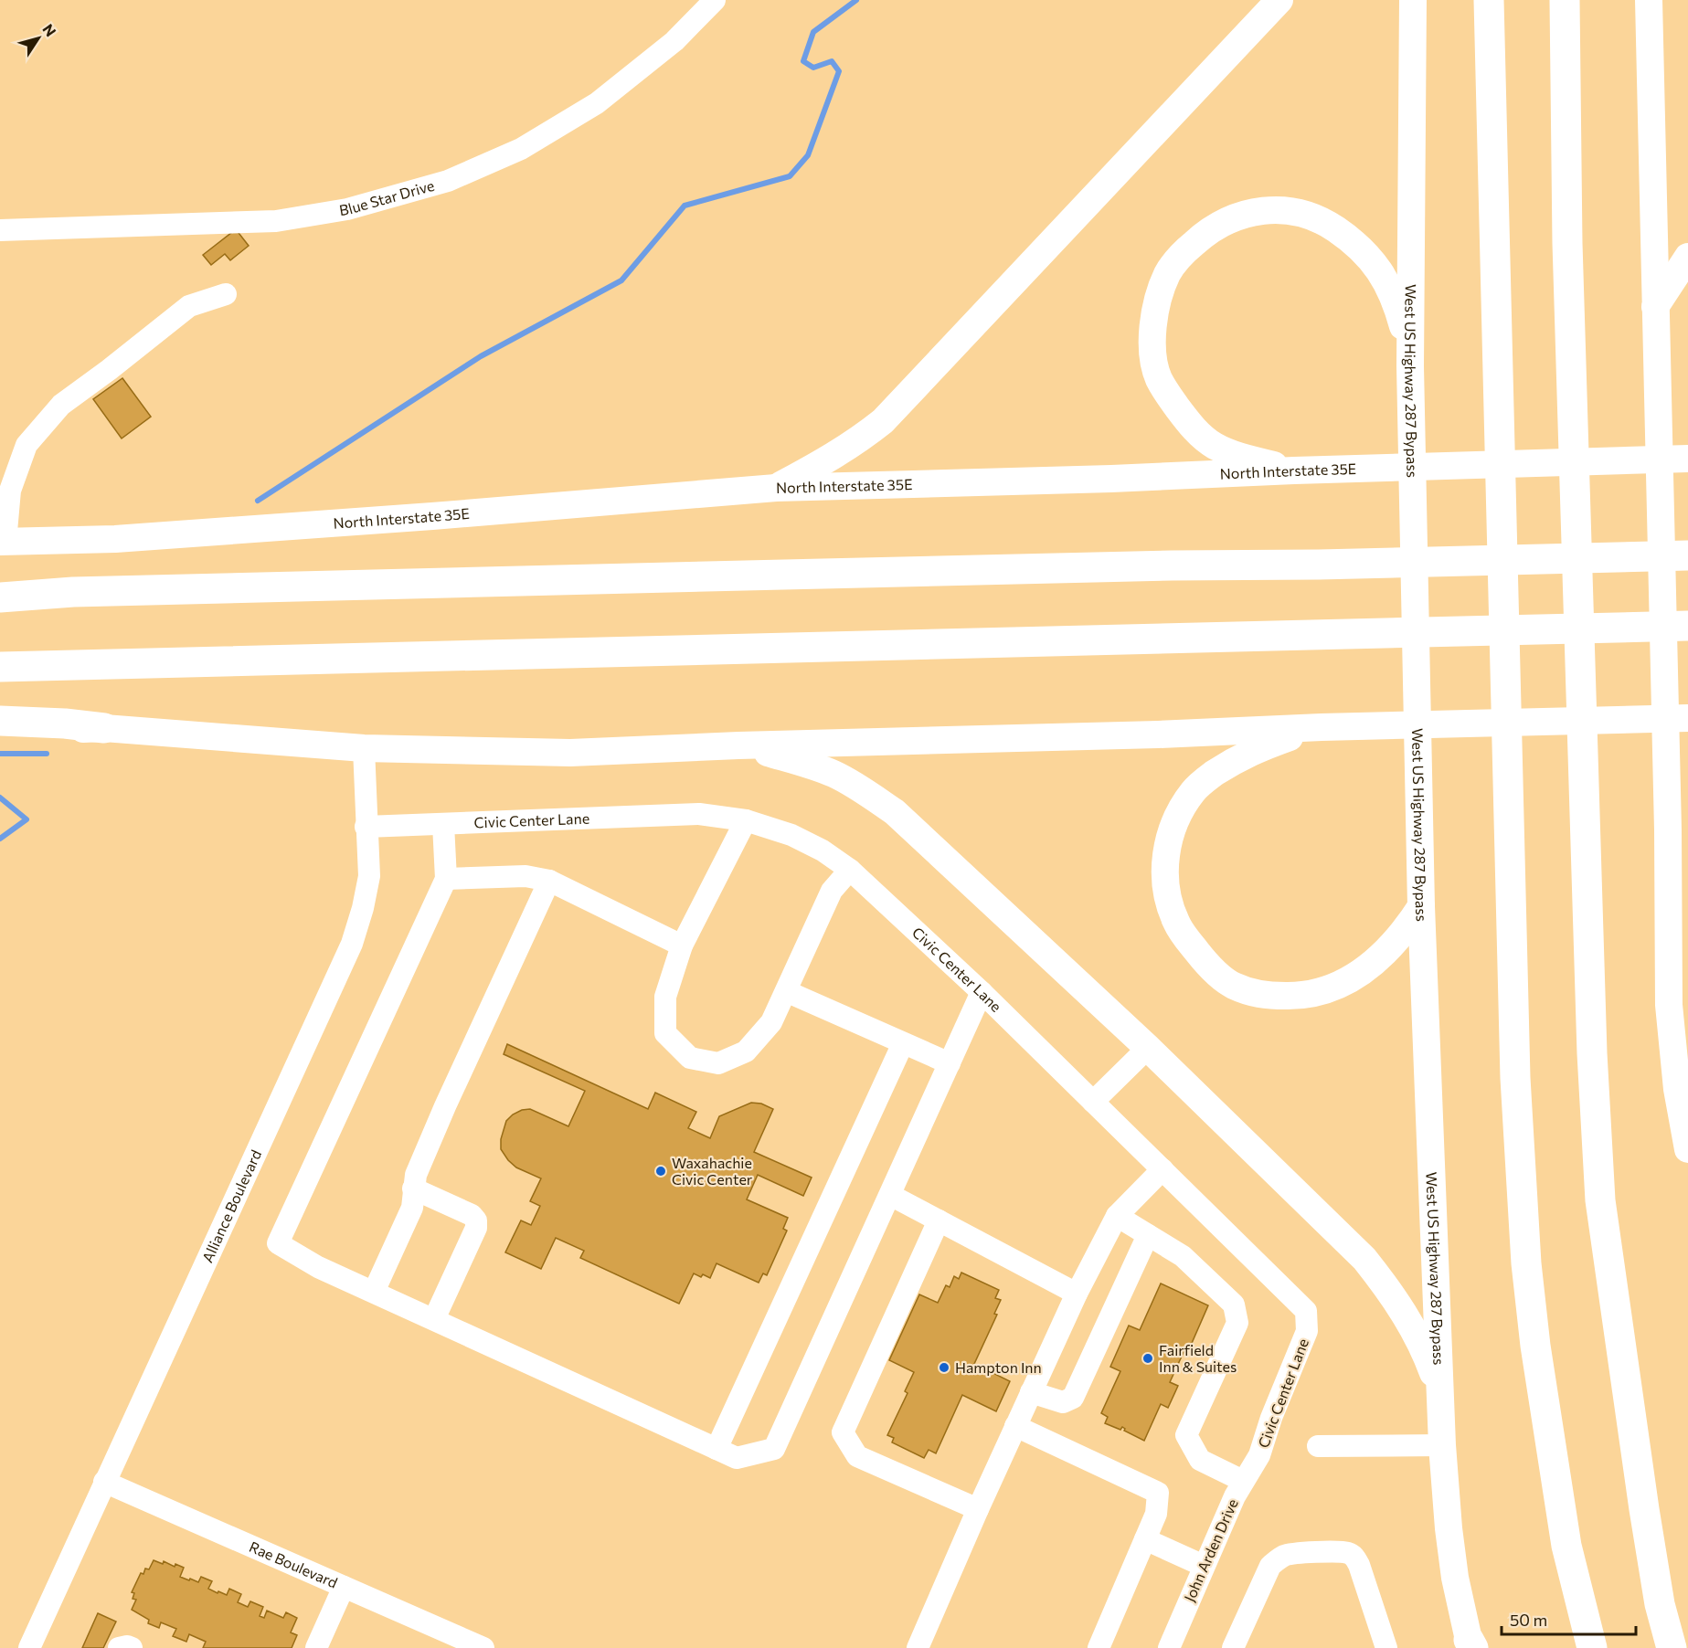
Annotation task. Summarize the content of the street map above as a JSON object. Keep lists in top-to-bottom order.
{
  "streets": {
    "main road": ["West US Highway 287 Bypass", "North Interstate 35E"],
    "street": [
      "Blue Star Drive",
      "Civic Center Lane",
      "Alliance Boulevard",
      "John Arden Drive",
      "Rae Boulevard"
    ]
  },
  "crossings": [
    ["Civic Center Lane", "Alliance Boulevard"],
    ["Civic Center Lane", "John Arden Drive"],
    ["Alliance Boulevard", "Rae Boulevard"]
  ],
  "places": ["Waxahachie Civic Center", "Fairfield Inn & Suites", "Hampton Inn"],
  "scale_bar": "50 m",
  "north": "top right"
}
